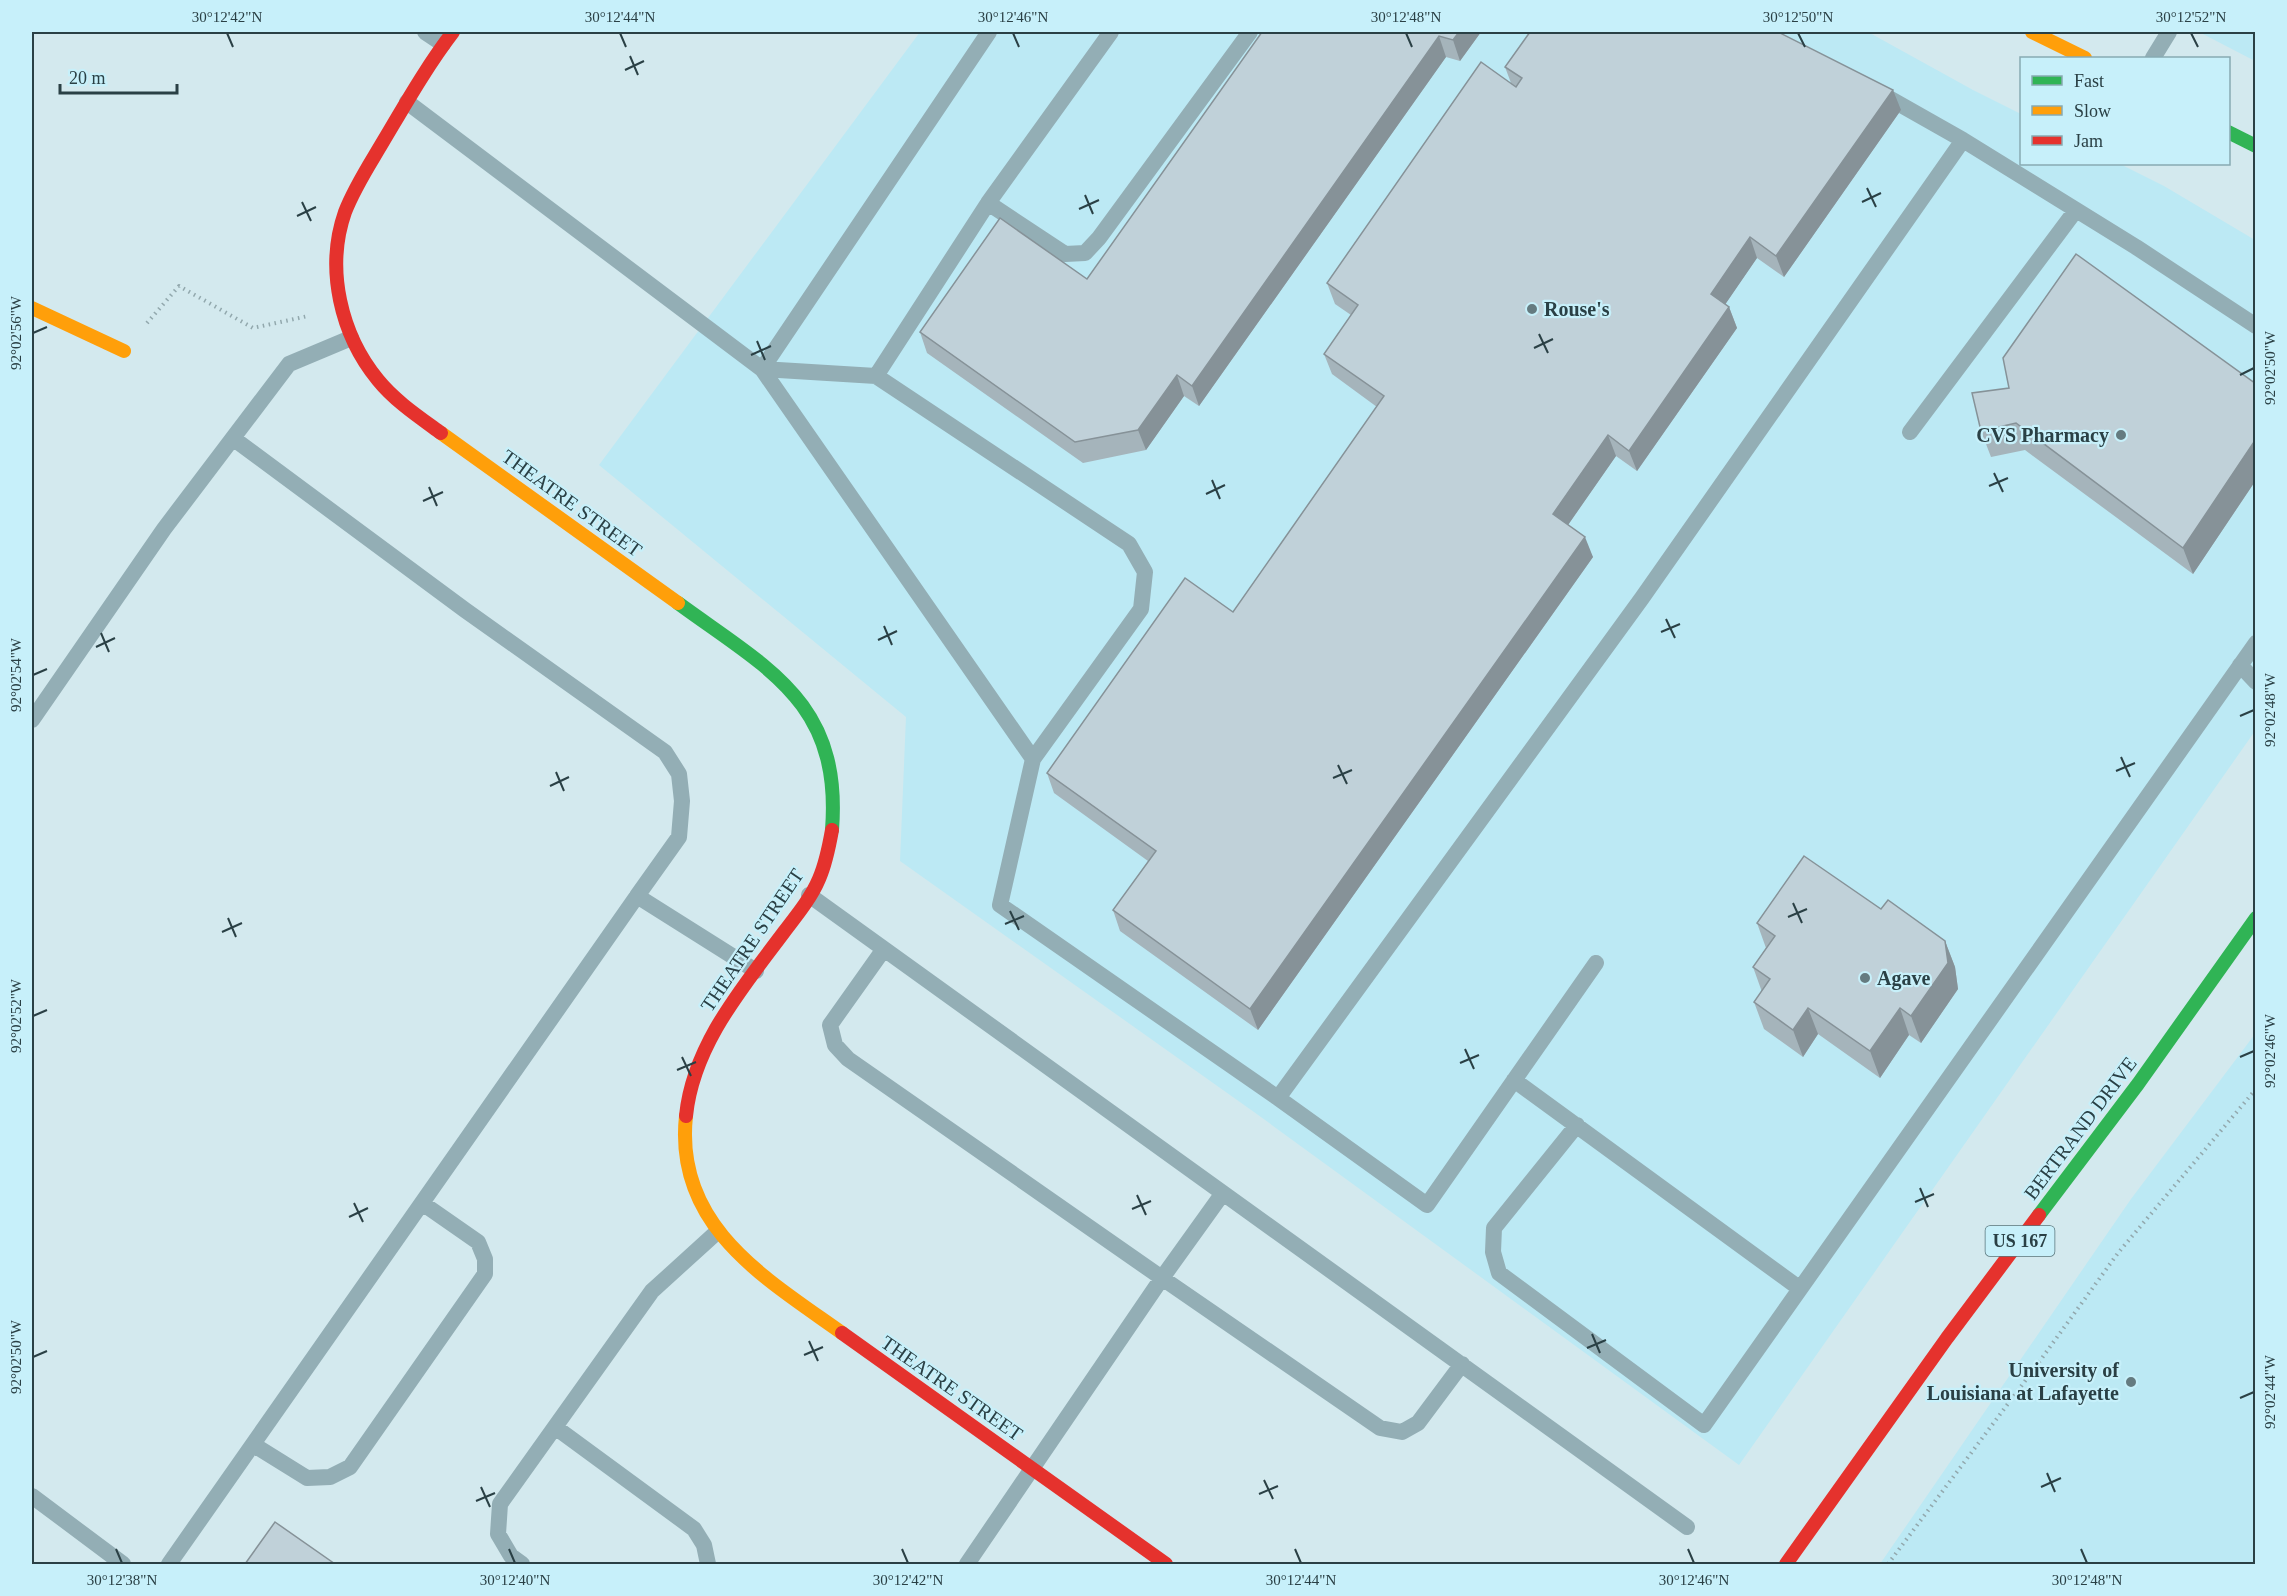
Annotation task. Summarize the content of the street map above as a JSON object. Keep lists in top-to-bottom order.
{
  "streets": {
    "street": ["THEATRE STREET", "BERTRAND DRIVE", "US 167"]
  },
  "places": [
    "Rouse's",
    "CVS Pharmacy",
    "Agave",
    "University of Louisiana at Lafayette"
  ],
  "legend": ["Fast", "Slow", "Jam"],
  "scale_bar": "20 m",
  "coordinates": [
    "30°12'42\"N",
    "30°12'44\"N",
    "30°12'46\"N",
    "30°12'48\"N",
    "30°12'50\"N",
    "30°12'52\"N",
    "92°02'56\"W",
    "92°02'50\"W",
    "92°02'54\"W",
    "92°02'48\"W",
    "92°02'52\"W",
    "92°02'46\"W",
    "92°02'44\"W",
    "30°12'38\"N",
    "30°12'40\"N"
  ]
}
